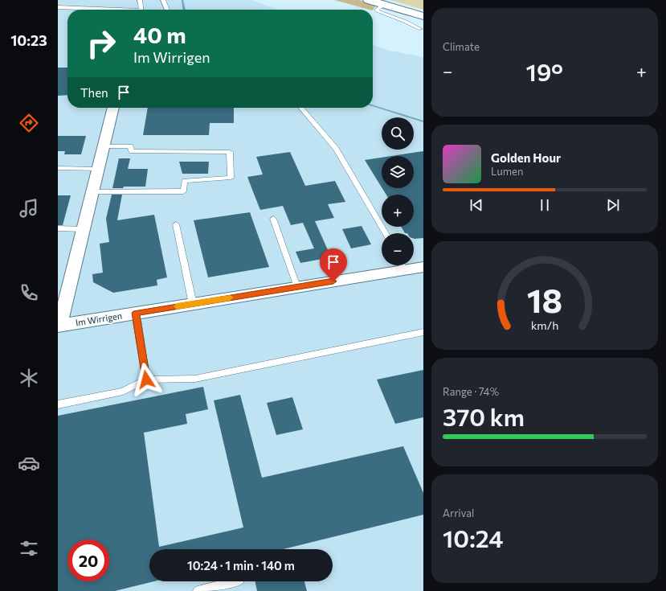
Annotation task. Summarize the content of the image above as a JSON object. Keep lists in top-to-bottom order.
{
  "streets": {
    "street": ["Im Wirrigen"]
  },
  "page": {
    "tabs": "10:23",
    "tile": [
      "Climate",
      ["Range · 74%", "370 km"],
      ["Arrival", "10:24"]
    ],
    "turn": ["40 m", "Im Wirrigen"],
    "heat": ["−", "19°", "+"],
    "then": "Then",
    "map_buttons": ["+", "−"],
    "song": ["Golden Hour", "Lumen"],
    "limit": "20",
    "trip": "10:24 · 1 min · 140 m",
    "gauge": ["18", "km/h"]
  }
}
